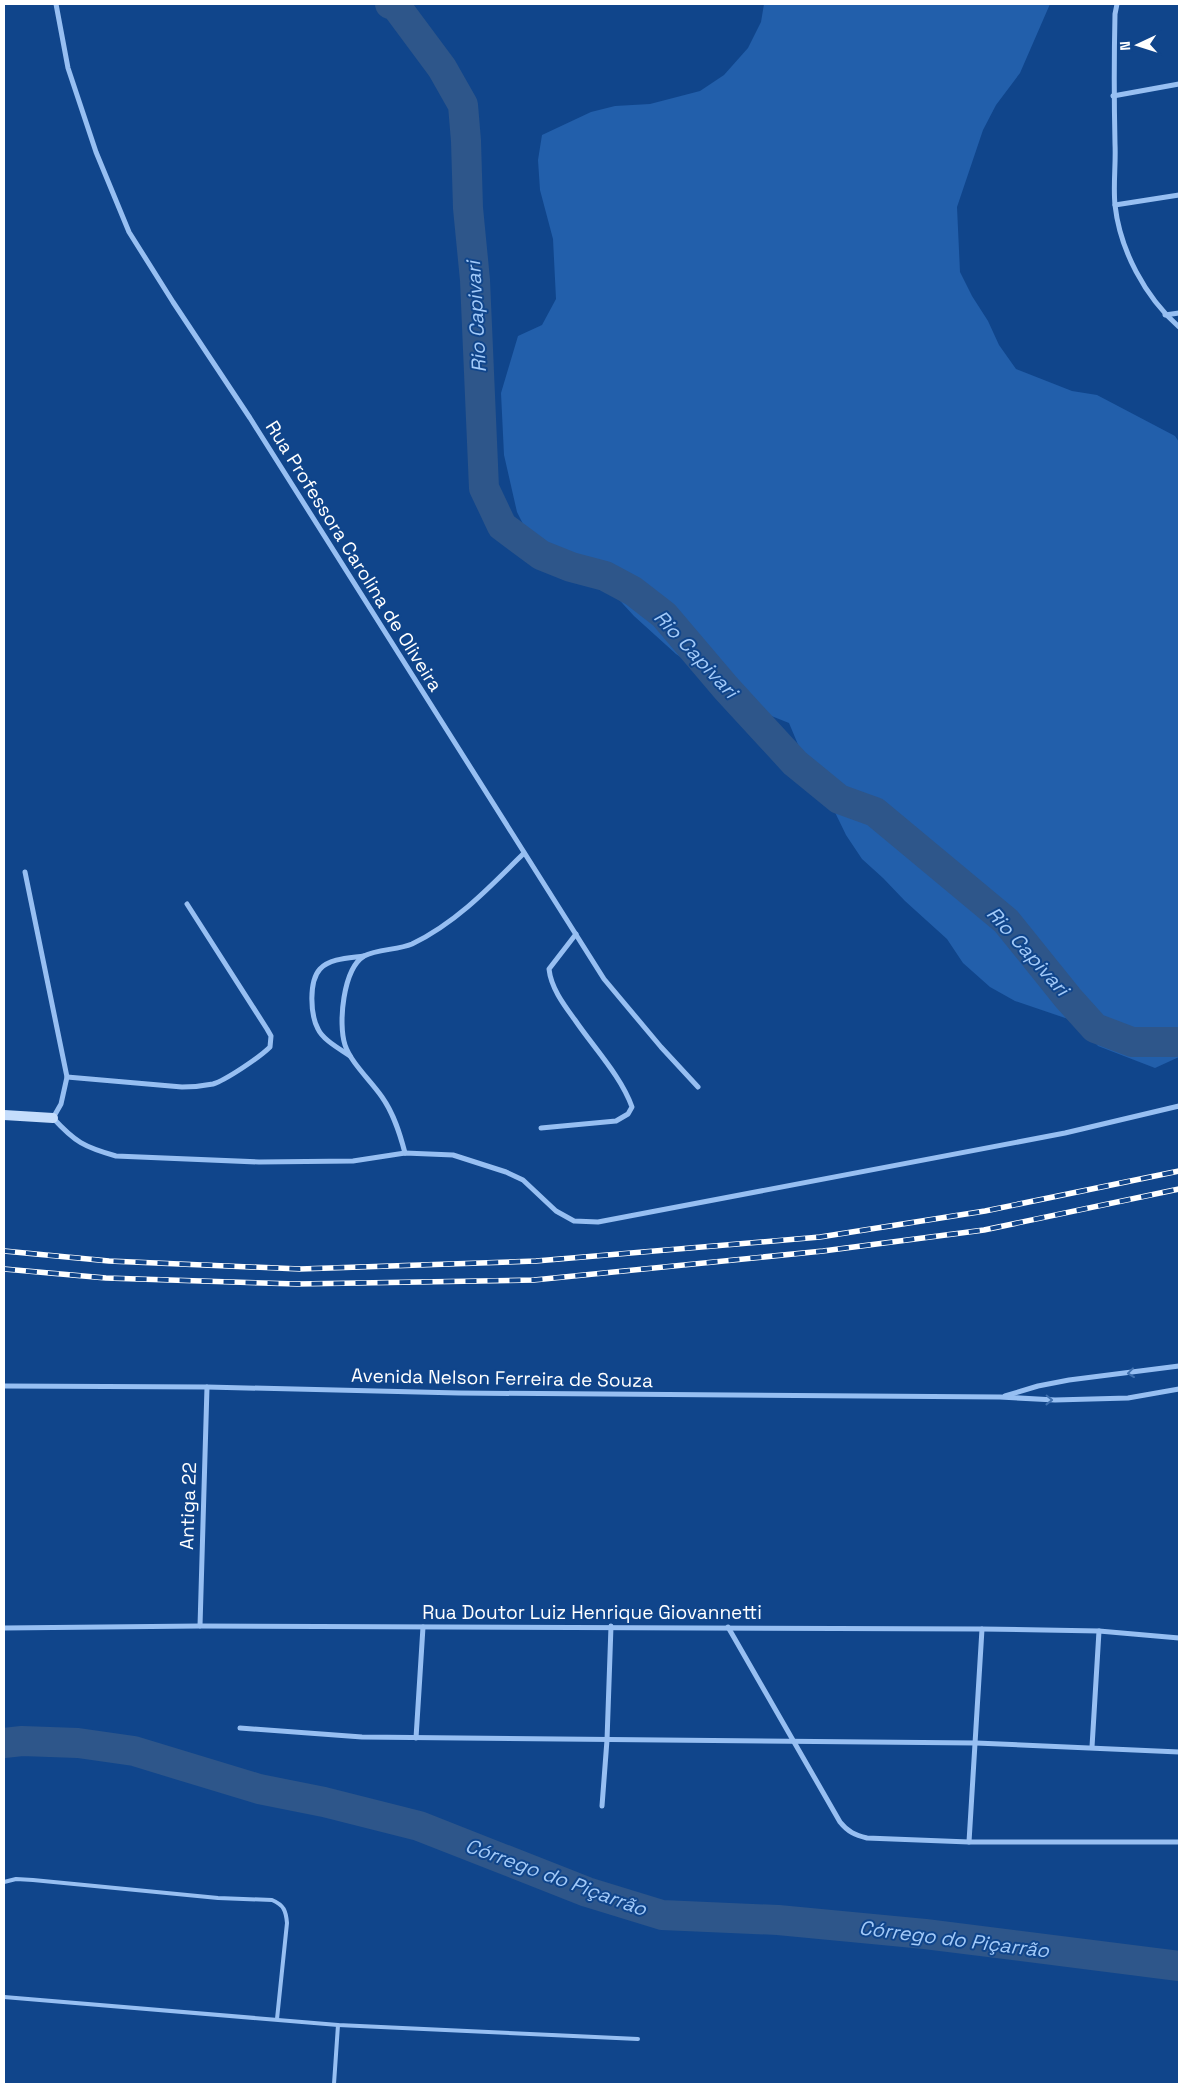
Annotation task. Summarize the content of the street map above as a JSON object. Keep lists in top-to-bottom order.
{
  "streets": {
    "street": [
      "Rua Professora Carolina de Oliveira",
      "Avenida Nelson Ferreira de Souza",
      "Antiga 22",
      "Rua Doutor Luiz Henrique Giovannetti"
    ]
  },
  "crossings": [
    ["Avenida Nelson Ferreira de Souza", "Antiga 22"],
    ["Antiga 22", "Rua Doutor Luiz Henrique Giovannetti"]
  ],
  "water": ["Rio Capivari", "Córrego do Piçarrão"],
  "north": "left"
}
